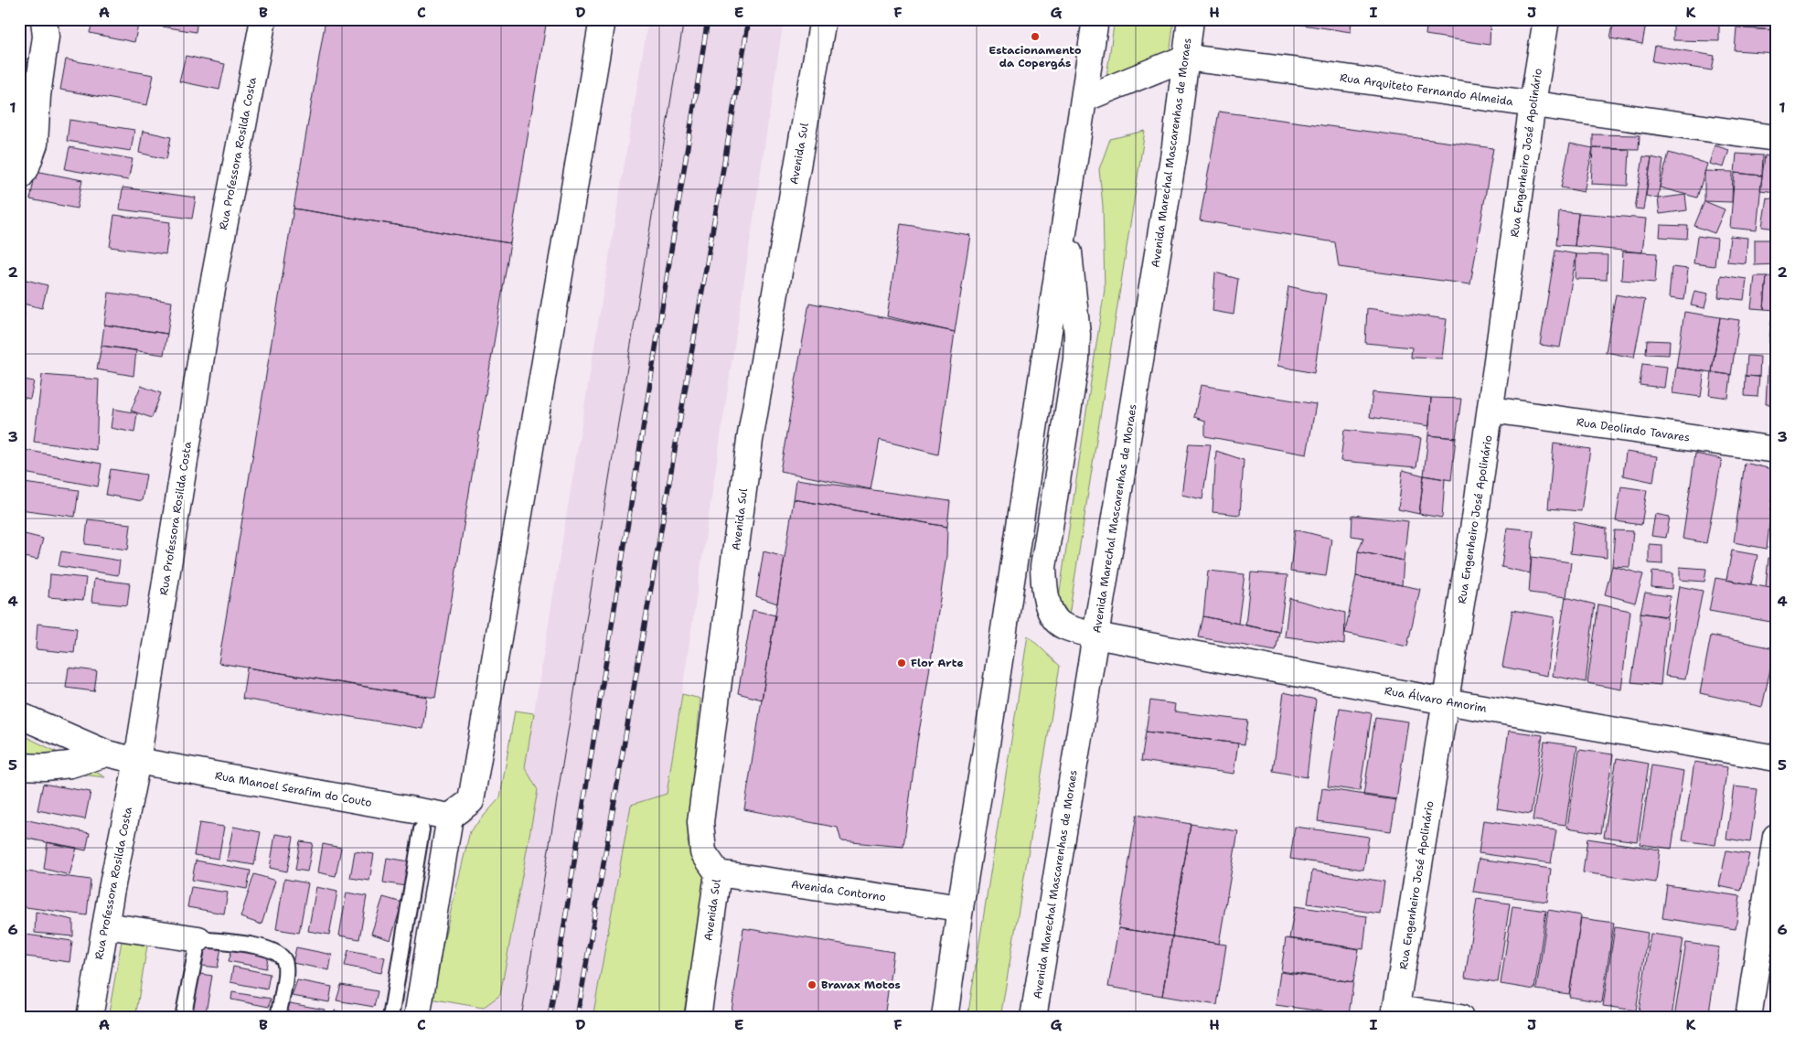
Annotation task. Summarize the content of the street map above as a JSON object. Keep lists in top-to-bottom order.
{
  "streets": {
    "main road": [
      "Rua Arquiteto Fernando Almeida",
      "Avenida Marechal Mascarenhas de Moraes",
      "Rua Engenheiro José Apolinário",
      "Rua Professora Rosilda Costa",
      "Avenida Sul",
      "Rua Deolindo Tavares",
      "Rua Álvaro Amorim",
      "Rua Manoel Serafim do Couto",
      "Avenida Contorno"
    ]
  },
  "crossings": [
    ["Rua Arquiteto Fernando Almeida", "Avenida Marechal Mascarenhas de Moraes"],
    ["Rua Arquiteto Fernando Almeida", "Rua Engenheiro José Apolinário"],
    ["Avenida Marechal Mascarenhas de Moraes", "Rua Álvaro Amorim"],
    ["Rua Engenheiro José Apolinário", "Rua Deolindo Tavares"],
    ["Rua Engenheiro José Apolinário", "Rua Álvaro Amorim"],
    ["Rua Professora Rosilda Costa", "Rua Manoel Serafim do Couto"],
    ["Avenida Sul", "Avenida Contorno"]
  ],
  "places": ["Estacionamento da Copergás", "Flor Arte", "Bravax Motos"],
  "grid": {
    "columns": [
      "A",
      "B",
      "C",
      "D",
      "E",
      "F",
      "G",
      "H",
      "I",
      "J",
      "K"
    ],
    "rows": [
      "1",
      "2",
      "3",
      "4",
      "5",
      "6"
    ]
  }
}
